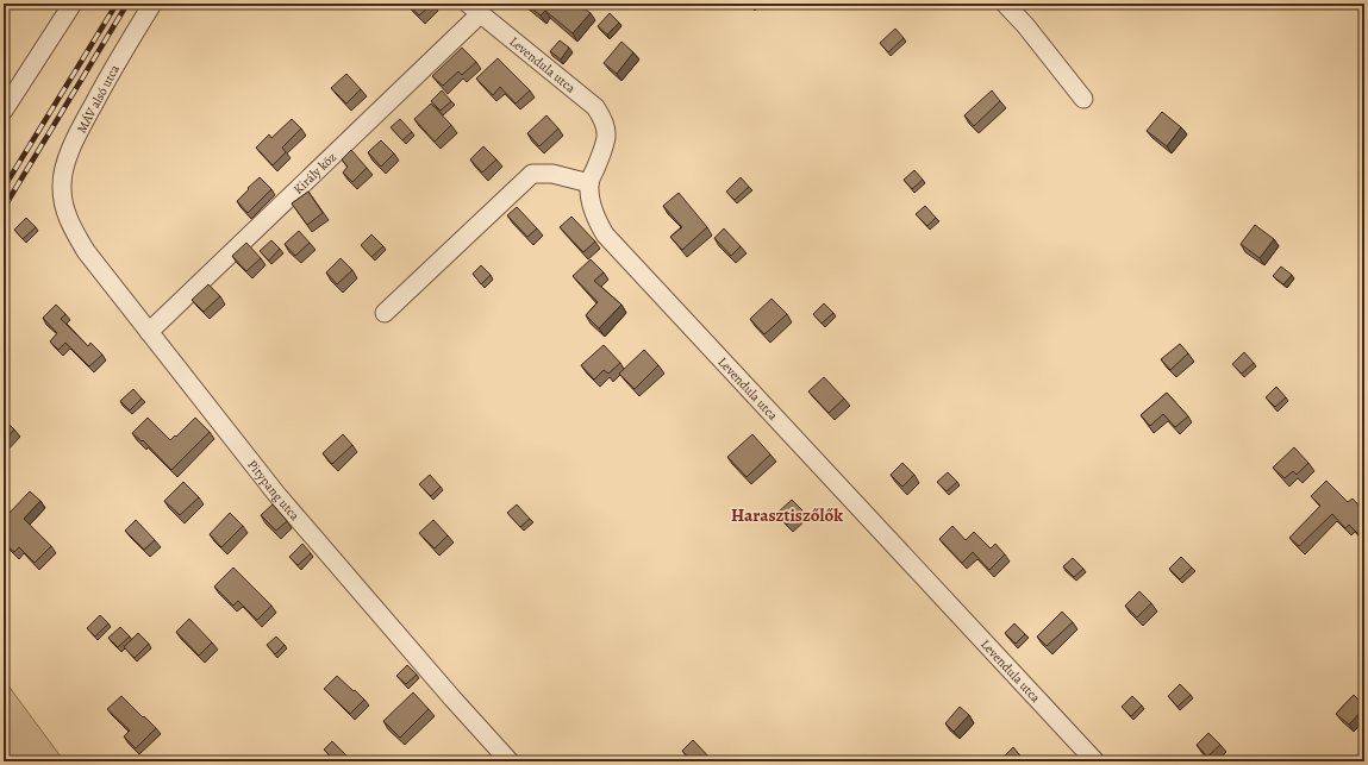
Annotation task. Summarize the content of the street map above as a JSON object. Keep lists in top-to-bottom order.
{
  "streets": {
    "street": [
      "Levendula utca",
      "MÁV alsó utca",
      "Király köz",
      "Pitypang utca"
    ]
  },
  "crossings": [
    ["Levendula utca", "Király köz"],
    ["MÁV alsó utca", "Pitypang utca"],
    ["Király köz", "Pitypang utca"]
  ],
  "districts": ["Harasztiszőlők"]
}
